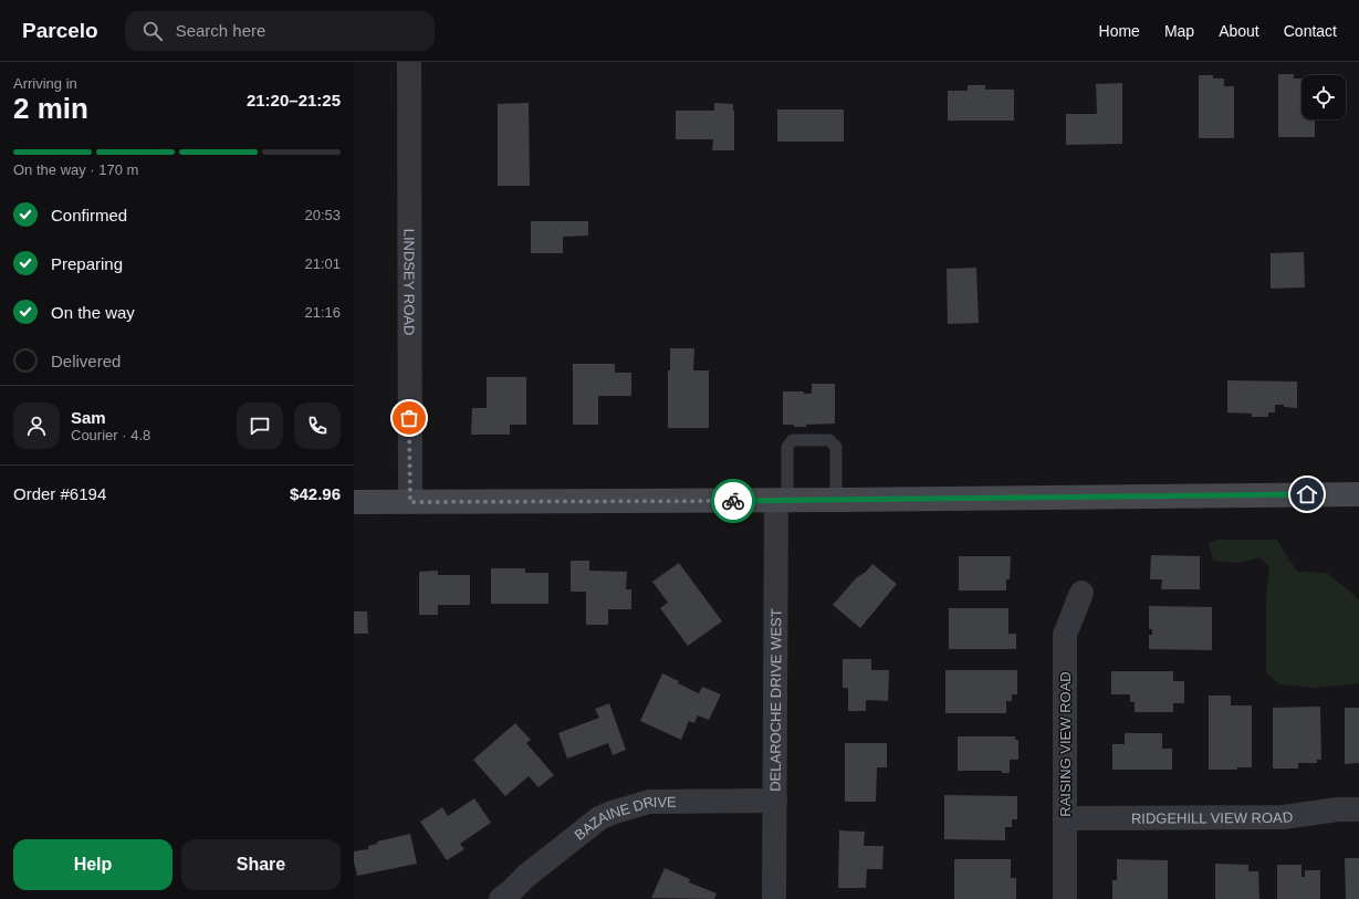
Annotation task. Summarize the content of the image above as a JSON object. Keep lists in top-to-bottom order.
{
  "streets": {
    "street": [
      "LINDSEY ROAD",
      "DELAROCHE DRIVE WEST",
      "RAISING VIEW ROAD",
      "RIDGEHILL VIEW ROAD",
      "BAZAINE DRIVE"
    ]
  },
  "crossings": [
    ["DELAROCHE DRIVE WEST", "BAZAINE DRIVE"],
    ["RAISING VIEW ROAD", "RIDGEHILL VIEW ROAD"]
  ],
  "page": {
    "header": "Parcelo",
    "search": "Search here",
    "nav": [
      "Home",
      "Map",
      "About",
      "Contact"
    ],
    "heading": ["2 min", "Arriving in", "21:20–21:25"],
    "panel": [
      "Sam",
      "Courier · 4.8",
      "Order #6194",
      "$42.96"
    ],
    "bar": "On the way · 170 m",
    "list": [
      ["Confirmed", "20:53"],
      ["Preparing", "21:01"],
      ["On the way", "21:16"],
      "Delivered"
    ],
    "buttons": ["Help", "Share"]
  }
}
